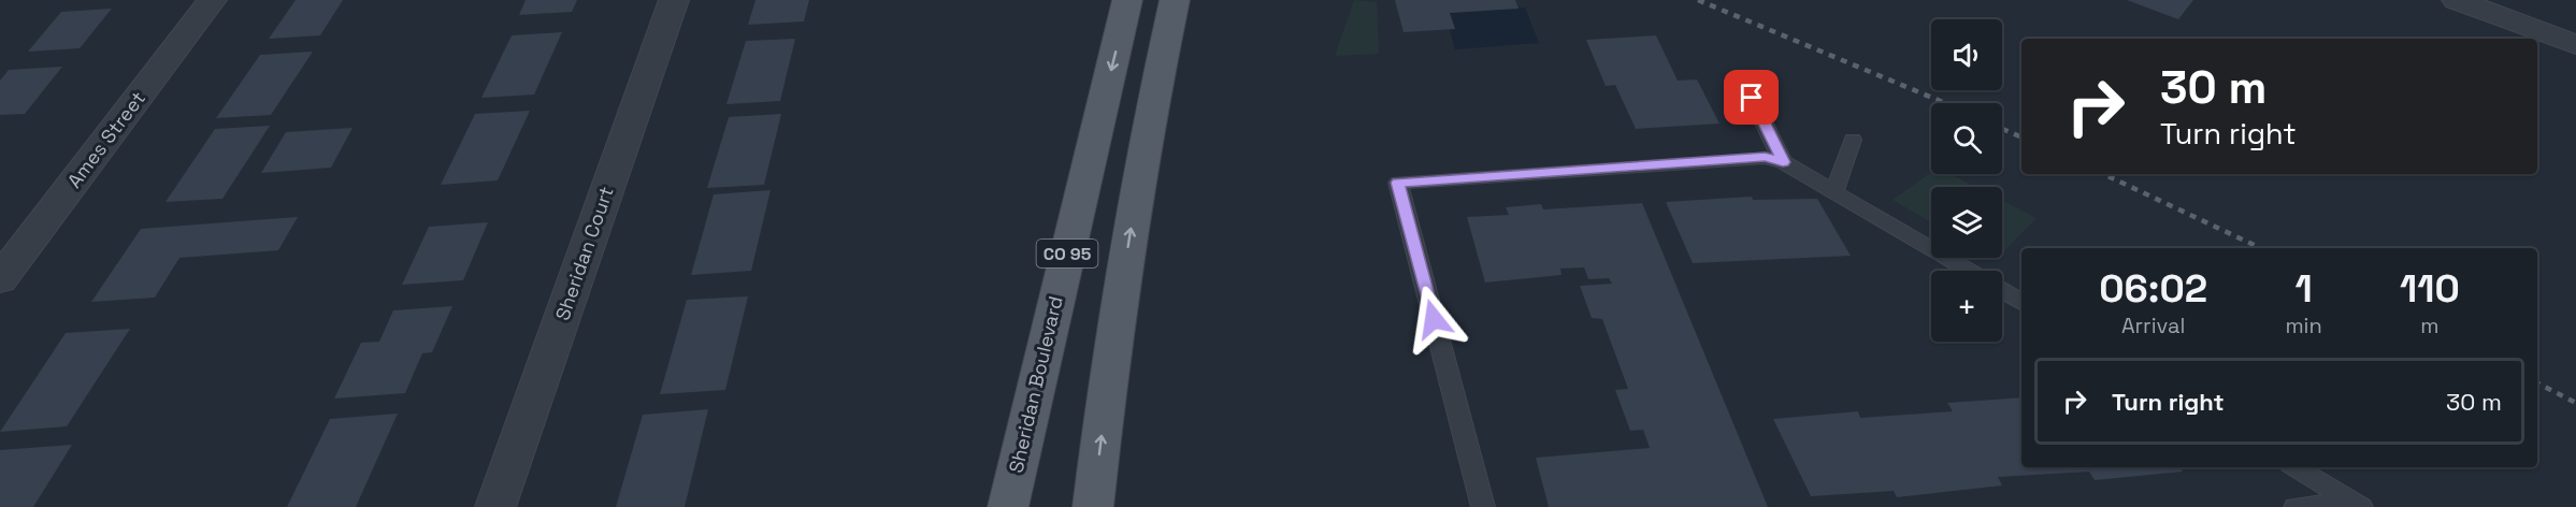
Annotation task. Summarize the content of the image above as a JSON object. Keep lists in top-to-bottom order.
{
  "streets": {
    "main road": ["CO 95", "Sheridan Boulevard"],
    "street": ["Ames Street", "Sheridan Court"]
  },
  "page": {
    "map_buttons": "+",
    "turn": ["30 m", "Turn right"],
    "eta": [
      "06:02",
      "Arrival",
      "1",
      "min",
      "110",
      "m"
    ],
    "list": [
      {
        "name": "Turn right",
        "value": "30 m"
      }
    ]
  }
}
